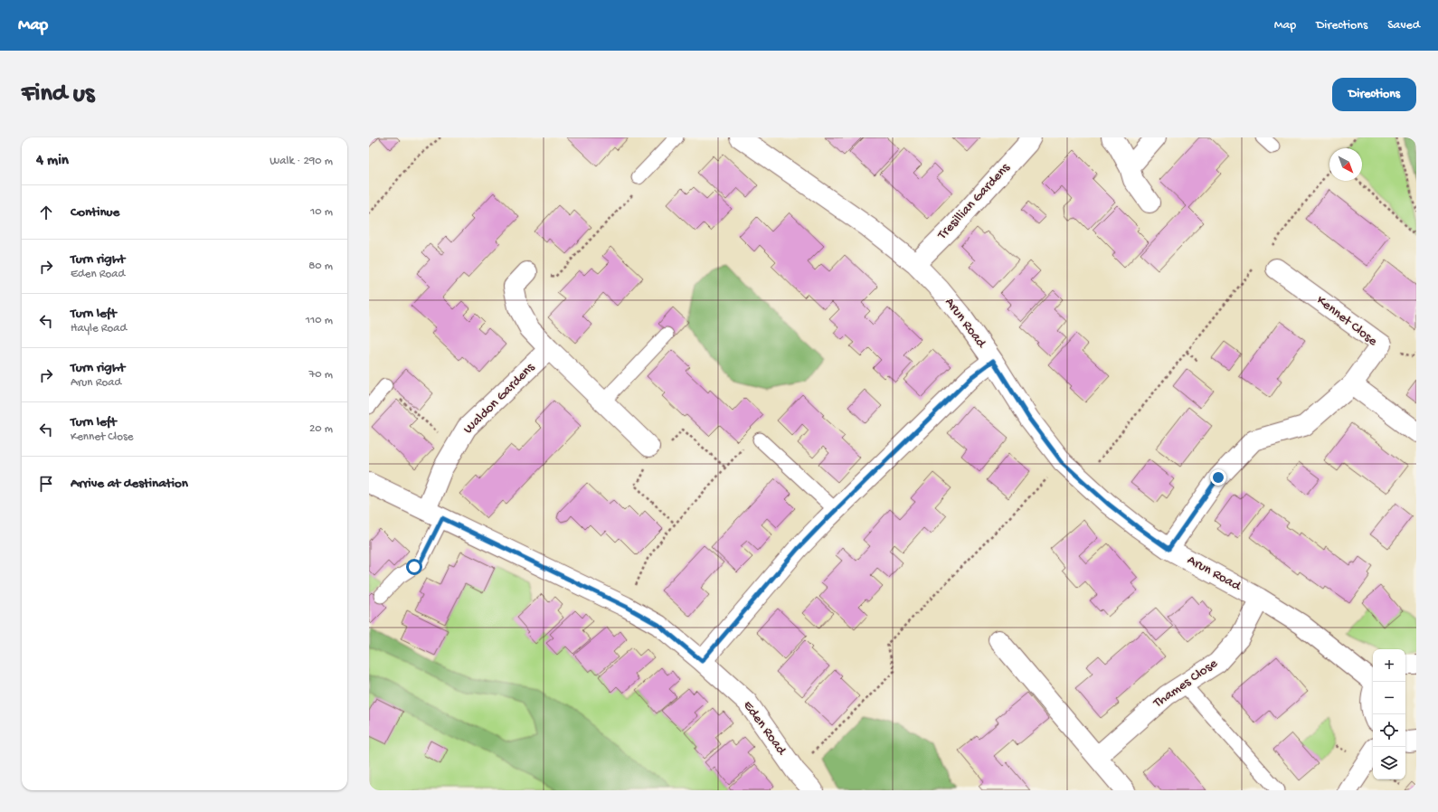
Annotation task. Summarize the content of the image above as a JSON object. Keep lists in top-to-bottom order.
{
  "streets": {
    "street": [
      "Tresillian Gardens",
      "Kennet Close",
      "Arun Road",
      "Waldon Gardens",
      "Thames Close",
      "Eden Road"
    ]
  },
  "crossings": [
    ["Tresillian Gardens", "Arun Road"],
    ["Kennet Close", "Arun Road"],
    ["Arun Road", "Thames Close"],
    ["Waldon Gardens", "Eden Road"]
  ],
  "north": "bottom right",
  "page": {
    "header": "Map",
    "nav": ["Map", "Directions", "Saved"],
    "buttons": "Directions",
    "title": "Find us",
    "heading": ["4 min", "Walk · 290 m"],
    "list": [
      ["Continue", "10 m"],
      ["Turn right", "Eden Road", "80 m"],
      ["Turn left", "Hayle Road", "110 m"],
      ["Turn right", "Arun Road", "70 m"],
      ["Turn left", "Kennet Close", "20 m"],
      "Arrive at destination"
    ],
    "map_buttons": ["+", "−"]
  }
}
